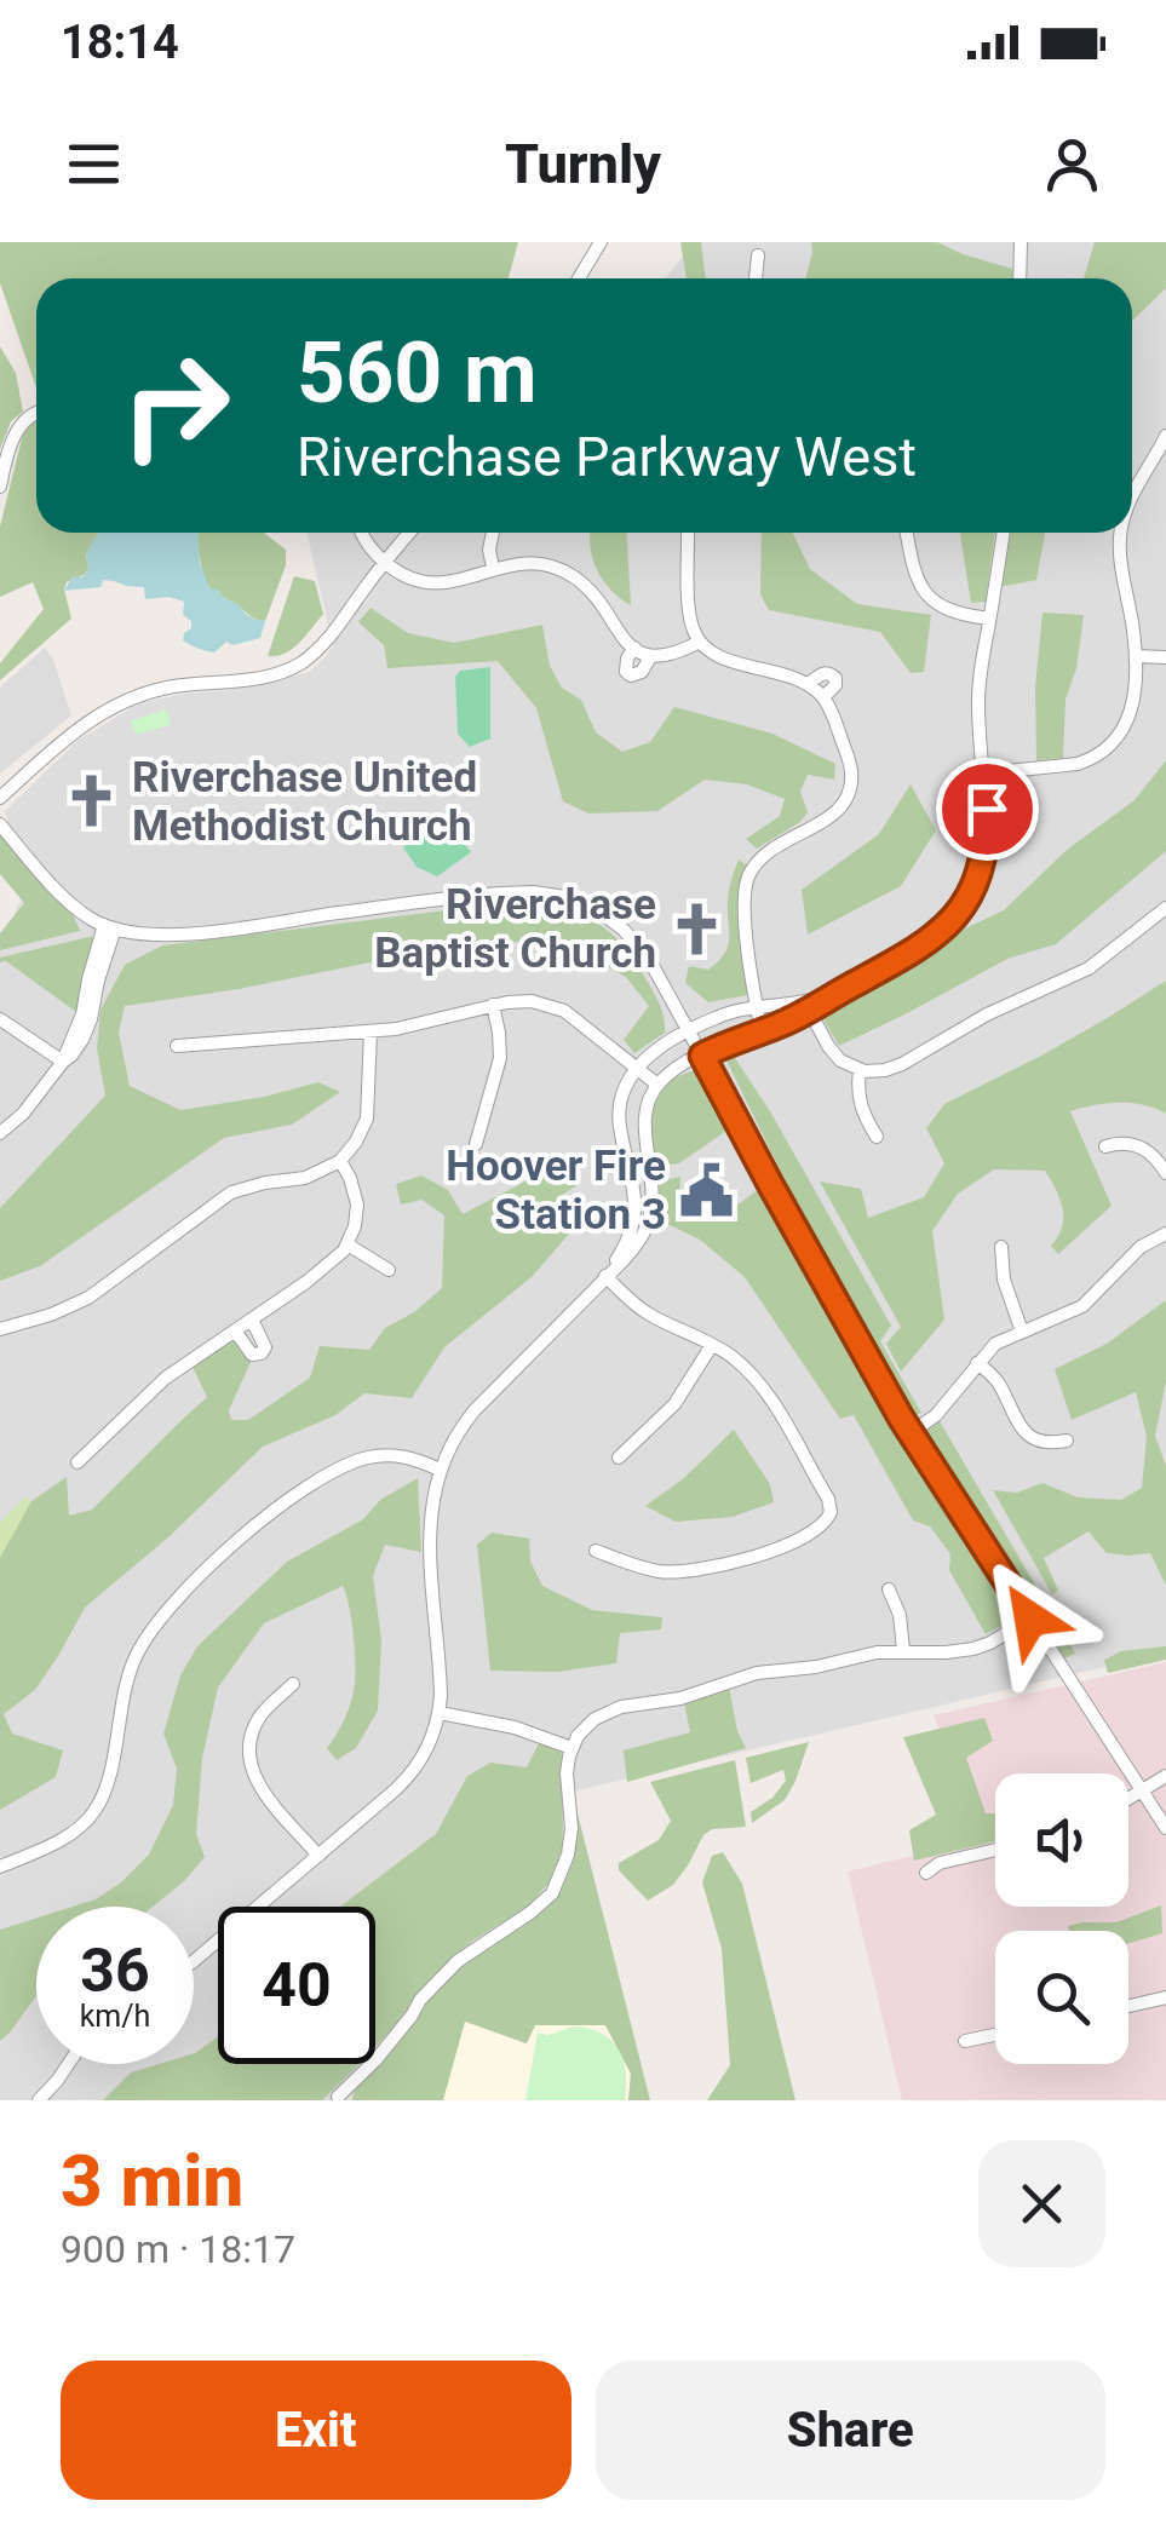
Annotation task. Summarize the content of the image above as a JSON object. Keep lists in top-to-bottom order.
{
  "places": {
    "church": ["Riverchase United Methodist Church", "Riverchase Baptist Church"],
    "public building": ["Hoover Fire Station 3"]
  },
  "page": {
    "status": "18:14",
    "header": "Turnly",
    "turn": ["560 m", "Riverchase Parkway West"],
    "speed": "36 km/h",
    "limit": "40",
    "heading": ["3 min", "900 m · 18:17"],
    "buttons": ["Exit", "Share"]
  }
}
